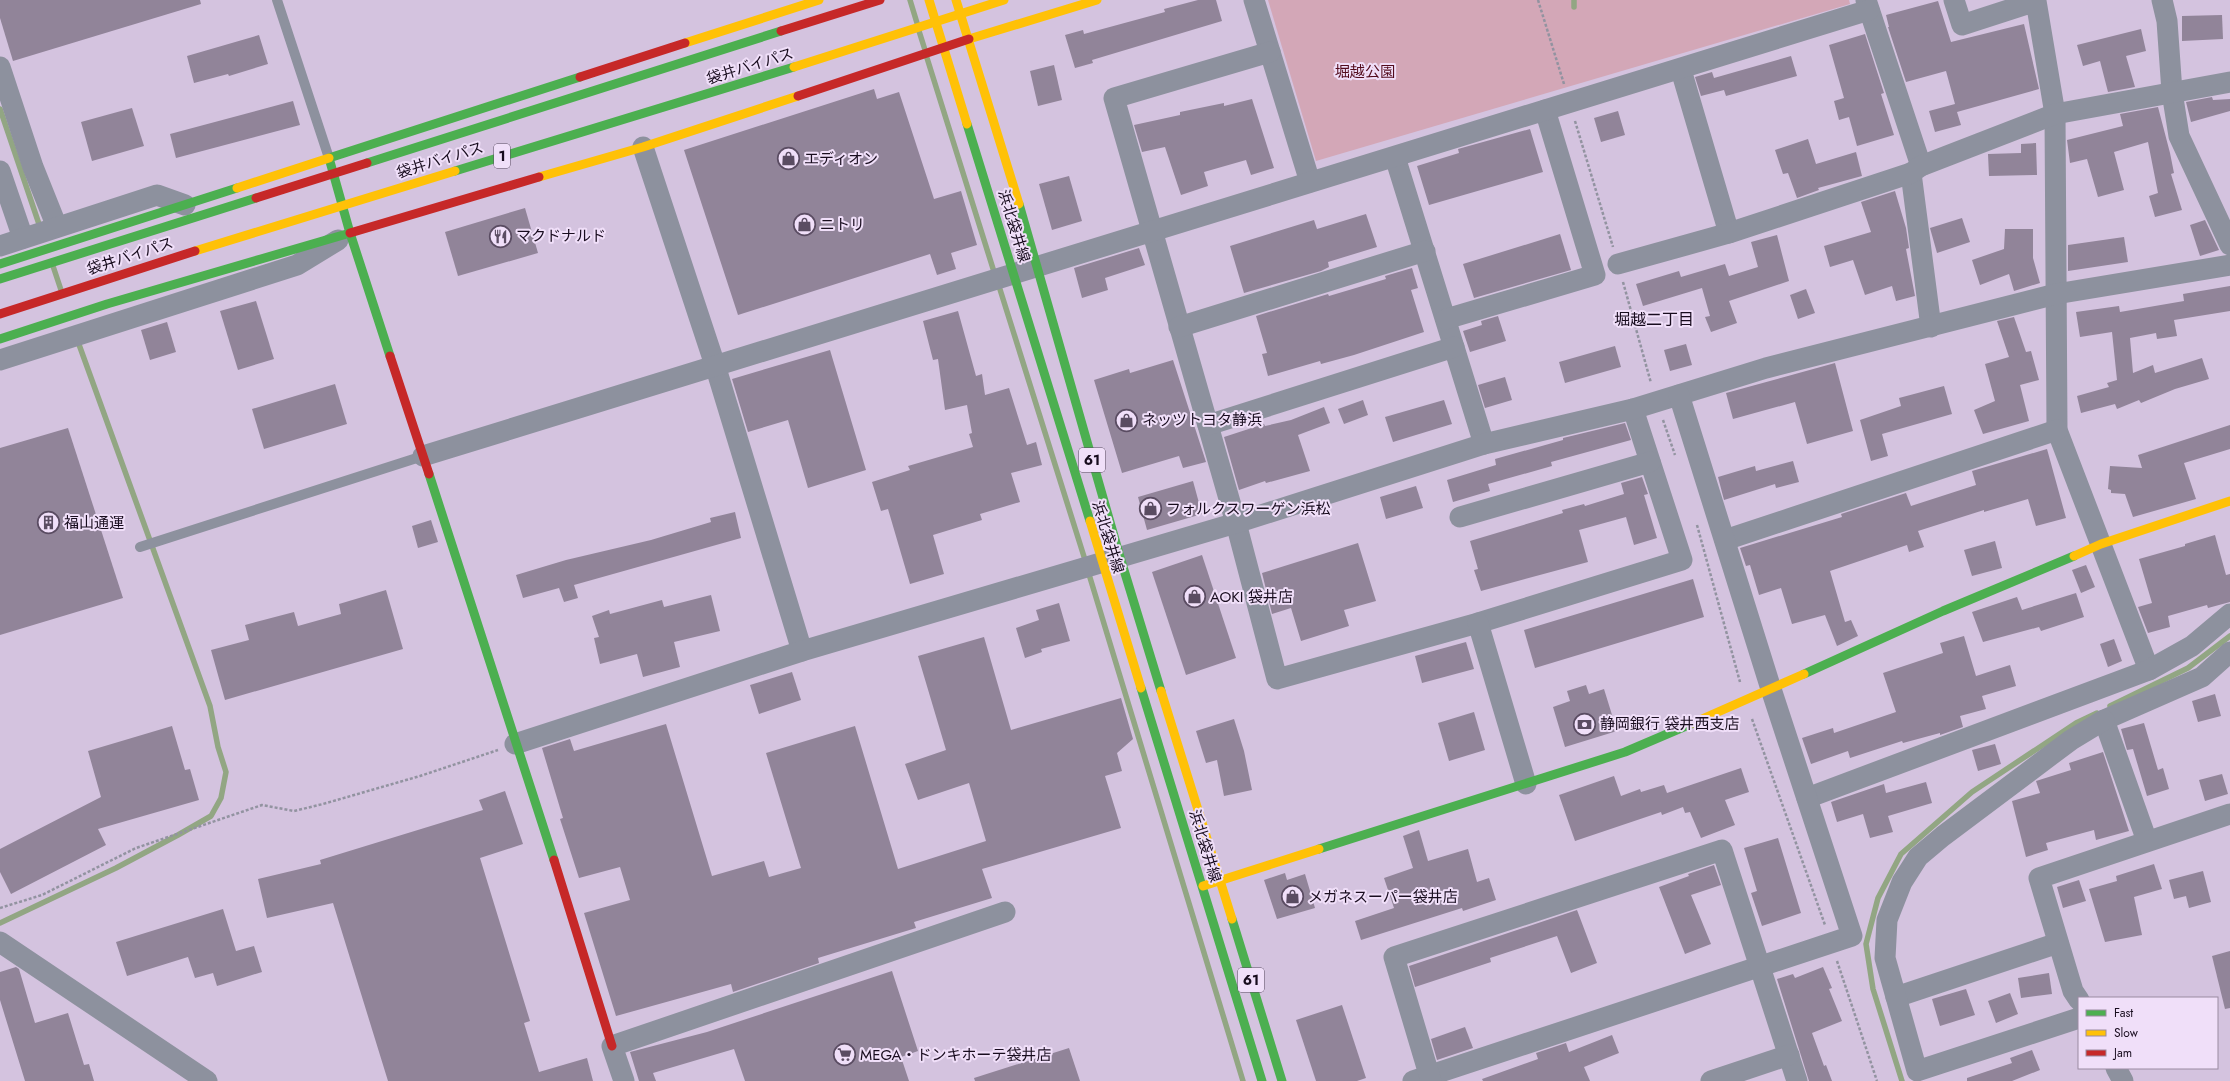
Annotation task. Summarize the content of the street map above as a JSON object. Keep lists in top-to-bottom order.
{
  "streets": {
    "main road": [
      "袋井バイパス",
      "1",
      "浜北袋井線",
      "61"
    ]
  },
  "districts": ["堀越二丁目"],
  "parks": ["堀越公園"],
  "places": {
    "shop": [
      "エディオン",
      "ニトリ",
      "ネッツトヨタ静浜",
      "フォルクスワーゲン浜松",
      "AOKI 袋井店",
      "メガネスーパー袋井店"
    ],
    "restaurant": ["マクドナルド"],
    "building": ["福山通運"],
    "bank": ["静岡銀行 袋井西支店"],
    "supermarket": ["MEGA・ドンキホーテ袋井店"]
  },
  "legend": ["Fast", "Slow", "Jam"]
}
